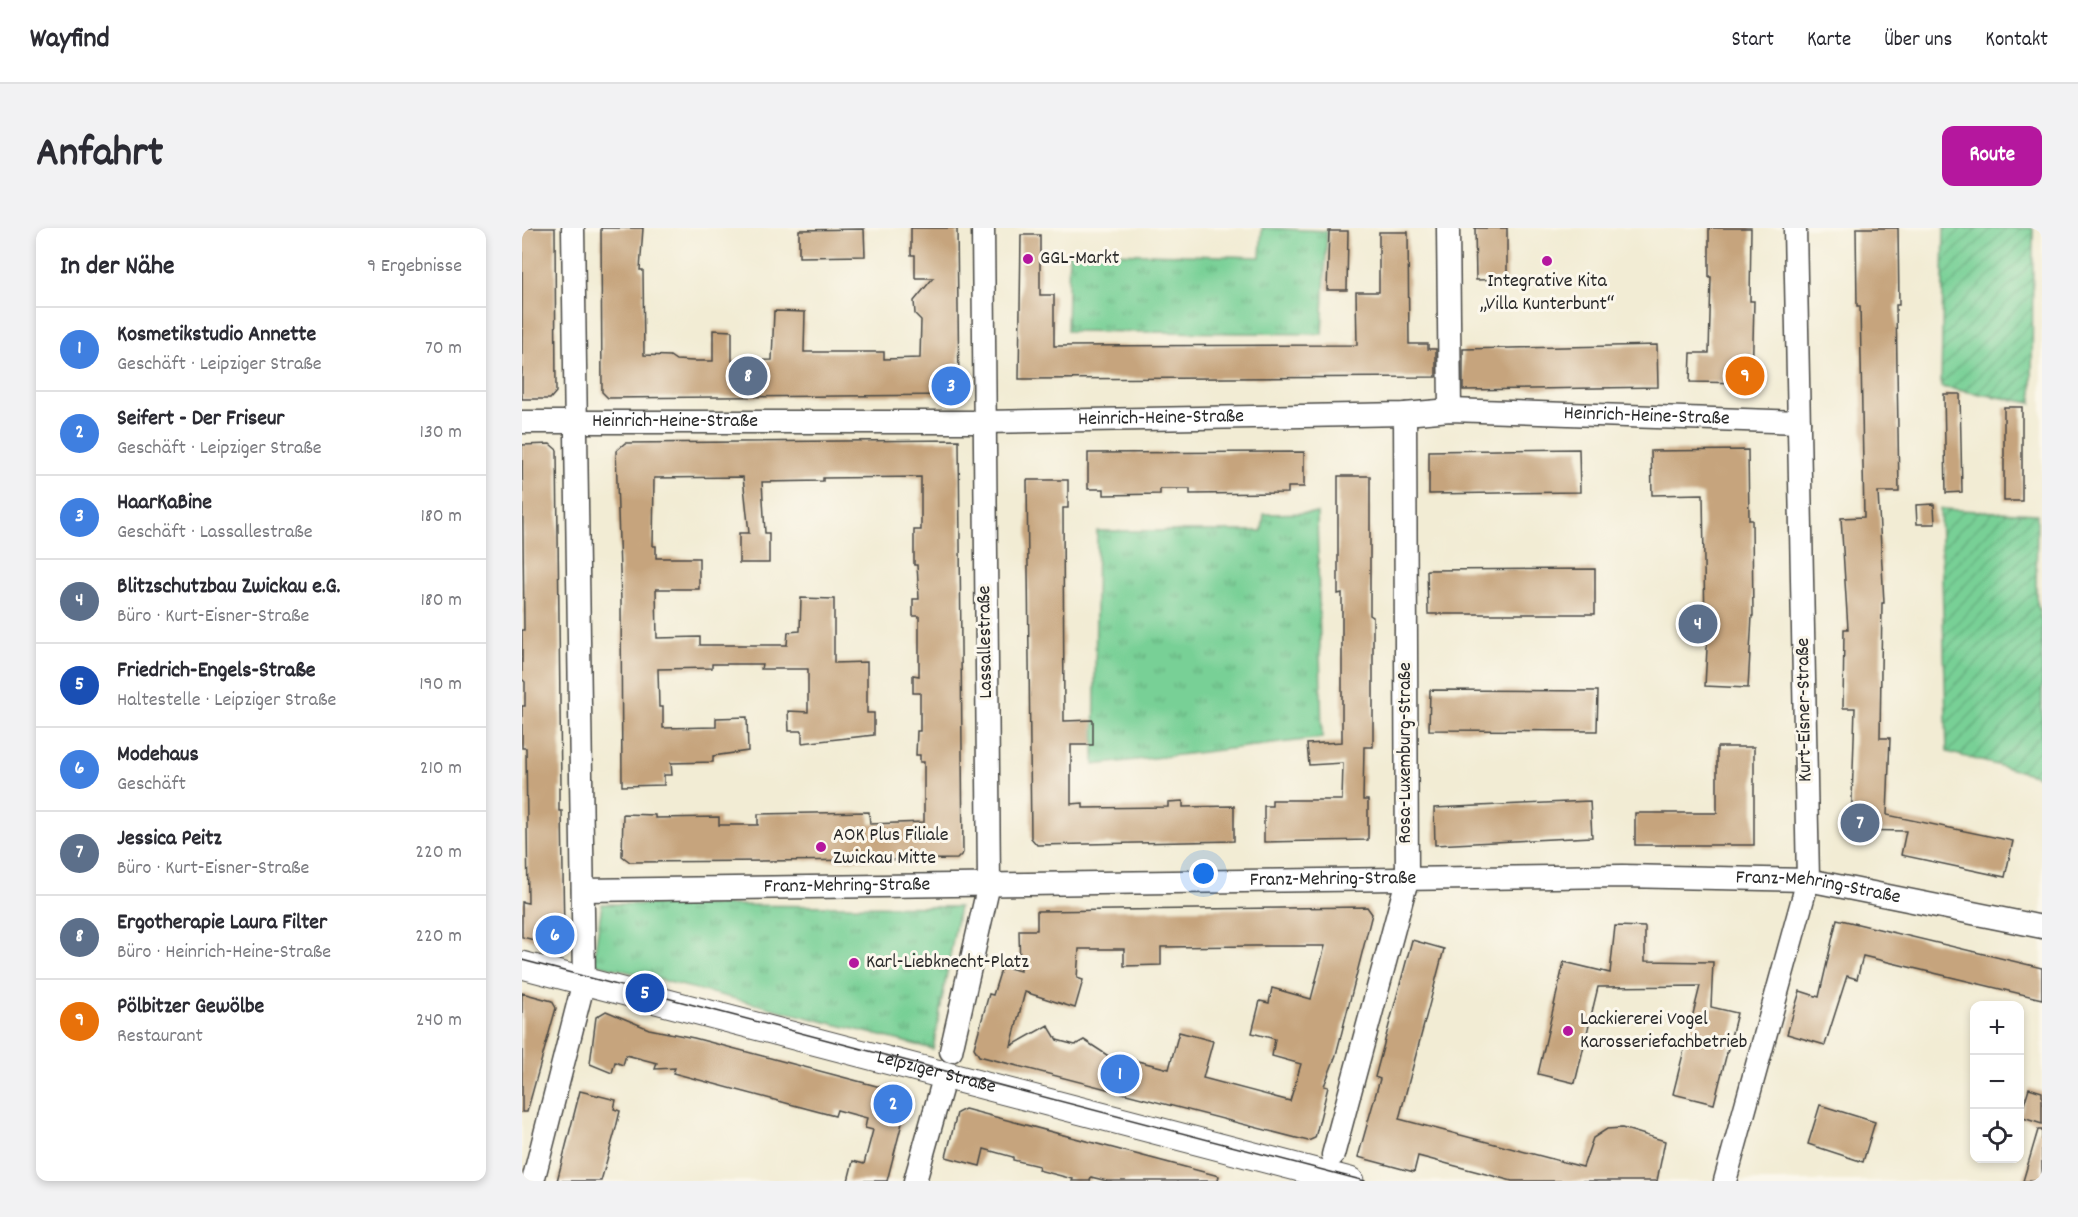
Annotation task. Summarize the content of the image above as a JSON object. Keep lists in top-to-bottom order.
{
  "streets": {
    "street": [
      "Heinrich-Heine-Straße",
      "Lassallestraße",
      "Kurt-Eisner-Straße",
      "Rosa-Luxemburg-Straße",
      "Franz-Mehring-Straße",
      "Leipziger Straße"
    ]
  },
  "crossings": [
    ["Heinrich-Heine-Straße", "Lassallestraße"],
    ["Heinrich-Heine-Straße", "Kurt-Eisner-Straße"],
    ["Heinrich-Heine-Straße", "Rosa-Luxemburg-Straße"],
    ["Lassallestraße", "Franz-Mehring-Straße"],
    ["Lassallestraße", "Leipziger Straße"],
    ["Kurt-Eisner-Straße", "Franz-Mehring-Straße"],
    ["Rosa-Luxemburg-Straße", "Franz-Mehring-Straße"]
  ],
  "places": [
    "GGL-Markt",
    "Integrative Kita „Villa Kunterbunt“",
    "AOK Plus Filiale Zwickau Mitte",
    "Karl-Liebknecht-Platz",
    "Lackiererei Vogel Karosseriefachbetrieb"
  ],
  "page": {
    "header": "Wayfind",
    "nav": [
      "Start",
      "Karte",
      "Über uns",
      "Kontakt"
    ],
    "title": "Anfahrt",
    "buttons": "Route",
    "heading": ["In der Nähe", "9 Ergebnisse"],
    "list": [
      {
        "mark": "1",
        "name": "Kosmetikstudio Annette",
        "note": "Geschäft · Leipziger Straße",
        "value": "70 m"
      },
      {
        "mark": "2",
        "name": "Seifert - Der Friseur",
        "note": "Geschäft · Leipziger Straße",
        "value": "130 m"
      },
      {
        "mark": "3",
        "name": "HaarKaBine",
        "note": "Geschäft · Lassallestraße",
        "value": "180 m"
      },
      {
        "mark": "4",
        "name": "Blitzschutzbau Zwickau e.G.",
        "note": "Büro · Kurt-Eisner-Straße",
        "value": "180 m"
      },
      {
        "mark": "5",
        "name": "Friedrich-Engels-Straße",
        "note": "Haltestelle · Leipziger Straße",
        "value": "190 m"
      },
      {
        "mark": "6",
        "name": "Modehaus",
        "note": "Geschäft",
        "value": "210 m"
      },
      {
        "mark": "7",
        "name": "Jessica Peitz",
        "note": "Büro · Kurt-Eisner-Straße",
        "value": "220 m"
      },
      {
        "mark": "8",
        "name": "Ergotherapie Laura Filter",
        "note": "Büro · Heinrich-Heine-Straße",
        "value": "220 m"
      },
      {
        "mark": "9",
        "name": "Pölbitzer Gewölbe",
        "note": "Restaurant",
        "value": "240 m"
      }
    ],
    "pins": [
      "8",
      "9",
      "3",
      "4",
      "7",
      "6",
      "5",
      "1",
      "2"
    ],
    "map_buttons": ["+", "−"]
  }
}
